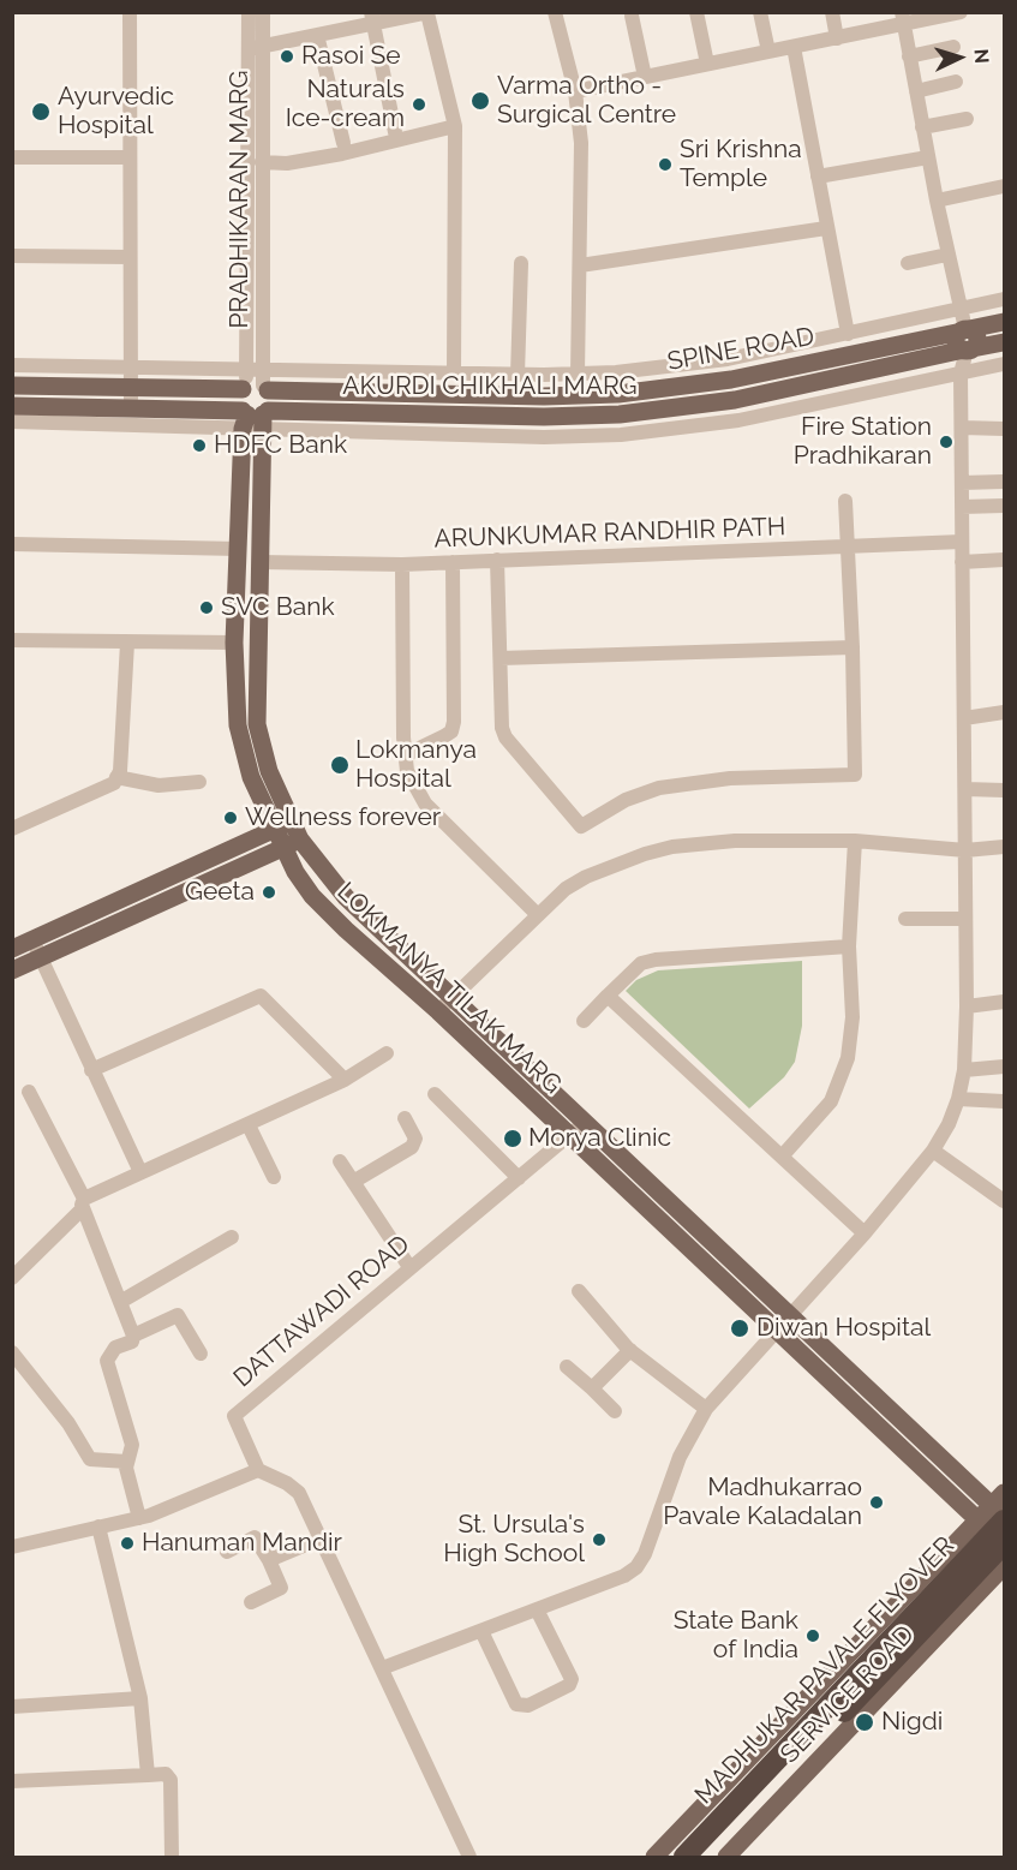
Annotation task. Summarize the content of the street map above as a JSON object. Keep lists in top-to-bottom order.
{
  "streets": {
    "highway": ["MADHUKAR PAVALE FLYOVER"],
    "main road": [
      "SPINE ROAD",
      "AKURDI CHIKHALI MARG",
      "LOKMANYA TILAK MARG",
      "SERVICE ROAD"
    ],
    "street": ["PRADHIKARAN MARG", "ARUNKUMAR RANDHIR PATH", "DATTAWADI ROAD"]
  },
  "crossings": [
    ["PRADHIKARAN MARG", "SPINE ROAD"],
    ["AKURDI CHIKHALI MARG", "LOKMANYA TILAK MARG"],
    ["ARUNKUMAR RANDHIR PATH", "LOKMANYA TILAK MARG"],
    ["LOKMANYA TILAK MARG", "DATTAWADI ROAD"],
    ["LOKMANYA TILAK MARG", "MADHUKAR PAVALE FLYOVER"]
  ],
  "places": [
    "Rasoi Se",
    "Varma Ortho - Surgical Centre",
    "Naturals Ice-cream",
    "Ayurvedic Hospital",
    "Sri Krishna Temple",
    "Fire Station Pradhikaran",
    "HDFC Bank",
    "SVC Bank",
    "Lokmanya Hospital",
    "Wellness forever",
    "Geeta",
    "Morya Clinic",
    "Diwan Hospital",
    "Madhukarrao Pavale Kaladalan",
    "St. Ursula's High School",
    "Hanuman Mandir",
    "State Bank of India",
    "Nigdi"
  ],
  "north": "right"
}
